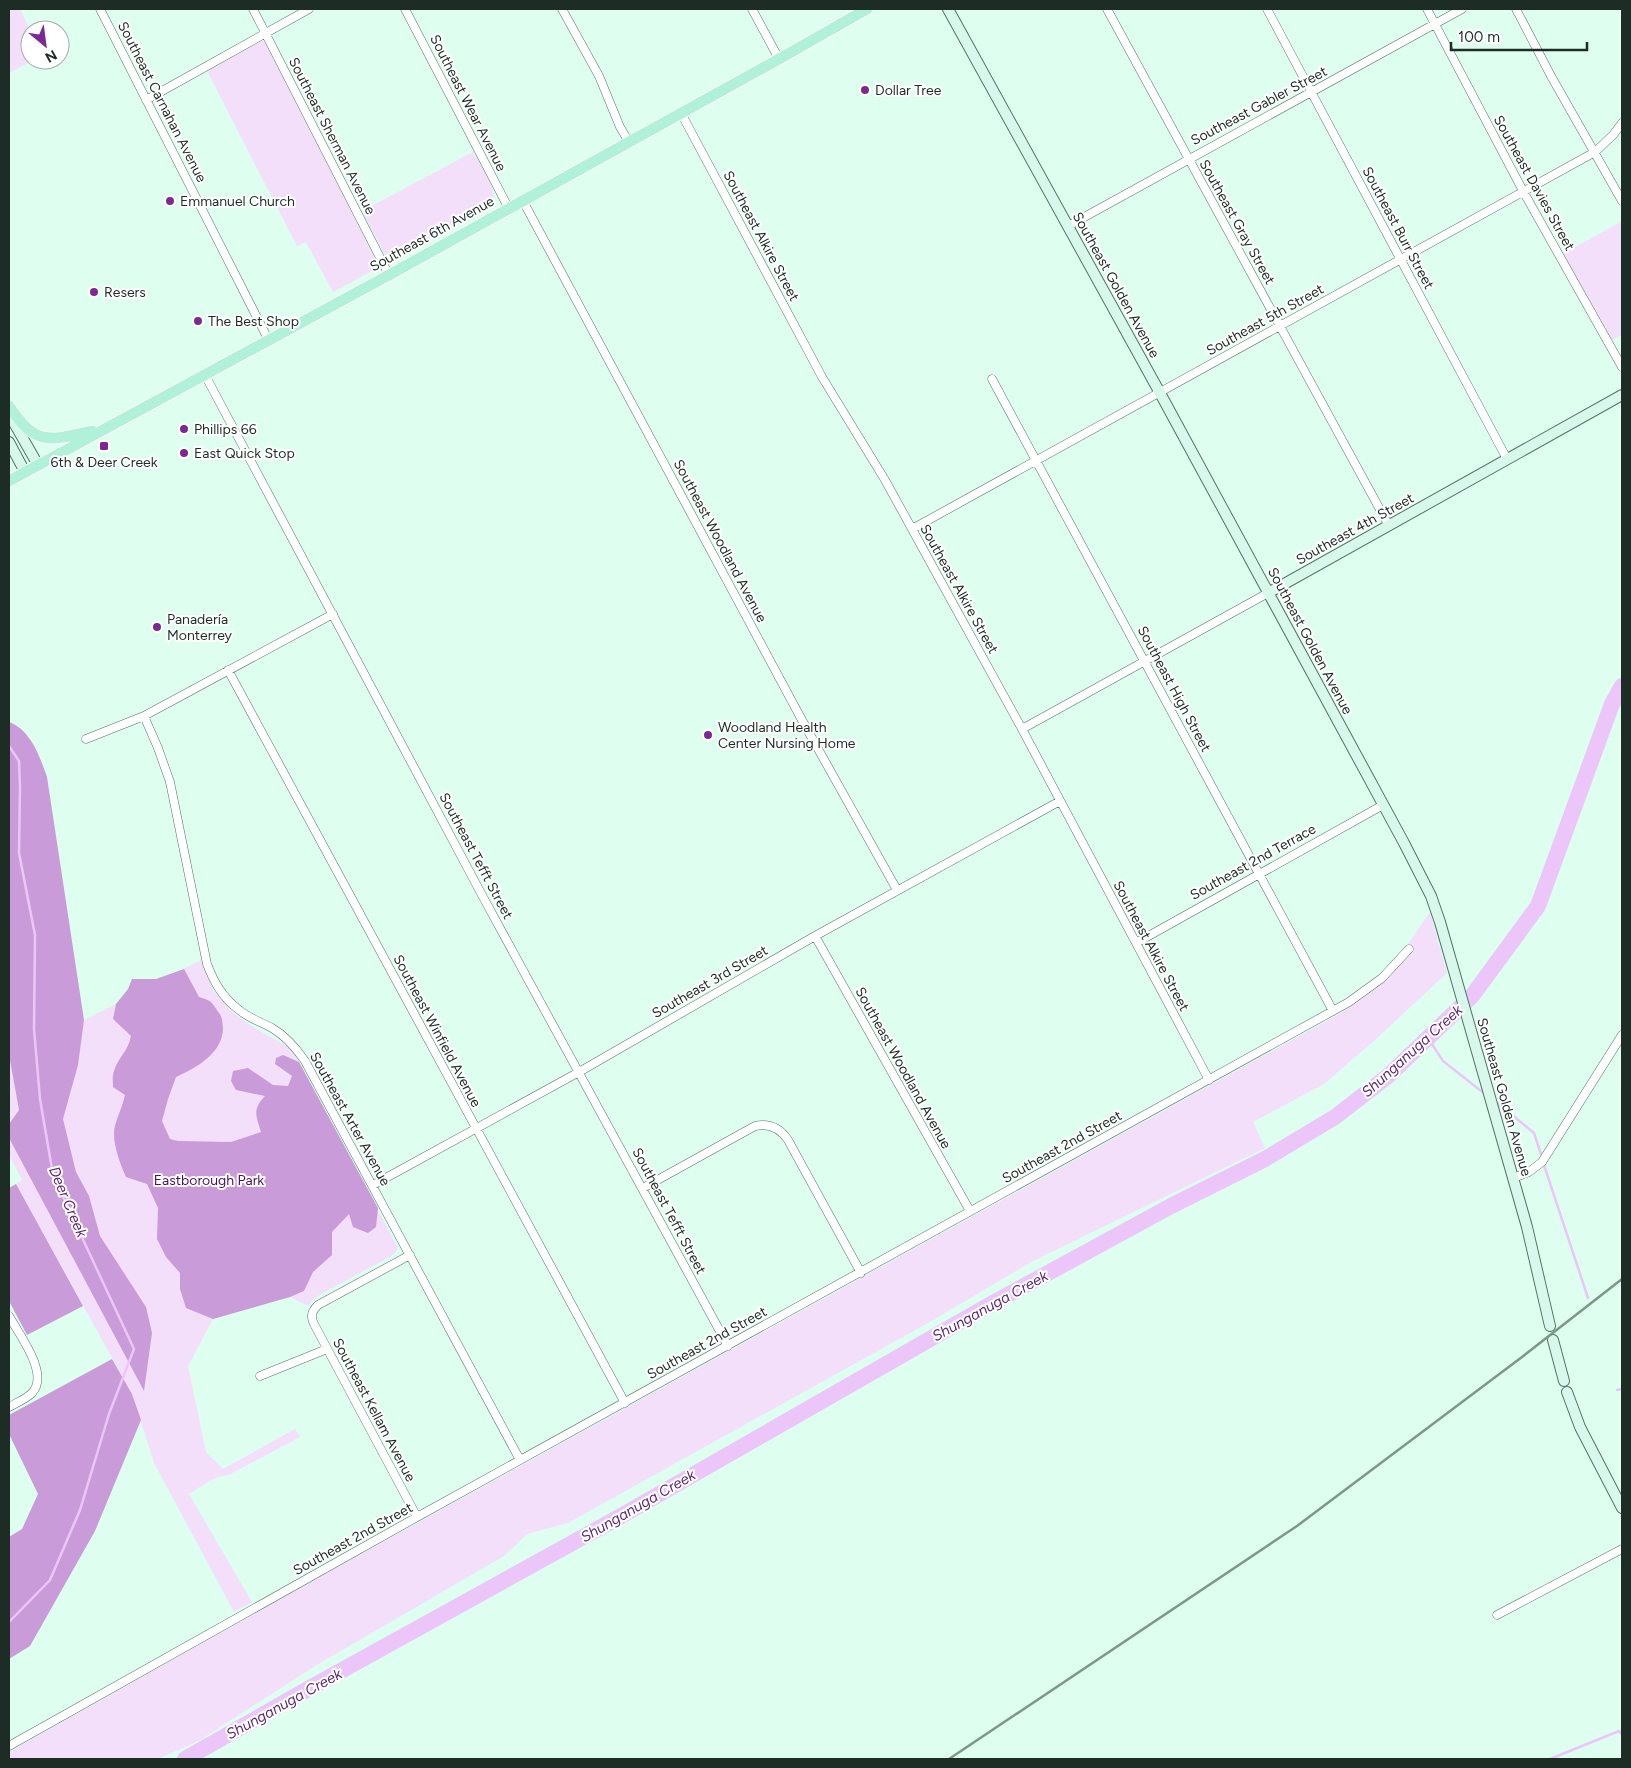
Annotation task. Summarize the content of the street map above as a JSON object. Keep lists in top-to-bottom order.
{
  "streets": {
    "main road": ["Southeast 6th Avenue"],
    "street": [
      "Southeast Carnahan Avenue",
      "Southeast Wear Avenue",
      "Southeast Gabler Street",
      "Southeast Sherman Avenue",
      "Southeast Davies Street",
      "Southeast Gray Street",
      "Southeast Burr Street",
      "Southeast Alkire Street",
      "Southeast Golden Avenue",
      "Southeast 5th Street",
      "Southeast 4th Street",
      "Southeast Woodland Avenue",
      "Southeast High Street",
      "Southeast Tefft Street",
      "Southeast 2nd Terrace",
      "Southeast 3rd Street",
      "Southeast Winfield Avenue",
      "Southeast Arter Avenue",
      "Southeast 2nd Street",
      "Southeast Kellam Avenue"
    ]
  },
  "crossings": [
    ["Southeast Carnahan Avenue", "Southeast 6th Avenue"],
    ["Southeast Wear Avenue", "Southeast 6th Avenue"],
    ["Southeast Gabler Street", "Southeast Davies Street"],
    ["Southeast Gabler Street", "Southeast Gray Street"],
    ["Southeast Gabler Street", "Southeast Burr Street"],
    ["Southeast Gabler Street", "Southeast Golden Avenue"],
    ["Southeast Sherman Avenue", "Southeast 6th Avenue"],
    ["Southeast Davies Street", "Southeast 5th Street"],
    ["Southeast Gray Street", "Southeast 5th Street"],
    ["Southeast Gray Street", "Southeast 4th Street"],
    ["Southeast Burr Street", "Southeast 5th Street"],
    ["Southeast Burr Street", "Southeast 4th Street"],
    ["Southeast 6th Avenue", "Southeast Alkire Street"],
    ["Southeast 6th Avenue", "Southeast Woodland Avenue"],
    ["Southeast 6th Avenue", "Southeast Tefft Street"],
    ["Southeast Alkire Street", "Southeast 5th Street"],
    ["Southeast Alkire Street", "Southeast 4th Street"],
    ["Southeast Alkire Street", "Southeast 2nd Terrace"],
    ["Southeast Alkire Street", "Southeast 3rd Street"],
    ["Southeast Alkire Street", "Southeast 2nd Street"],
    ["Southeast Golden Avenue", "Southeast 5th Street"],
    ["Southeast Golden Avenue", "Southeast 4th Street"],
    ["Southeast Golden Avenue", "Southeast 2nd Terrace"],
    ["Southeast 5th Street", "Southeast High Street"],
    ["Southeast 4th Street", "Southeast High Street"],
    ["Southeast Woodland Avenue", "Southeast 3rd Street"],
    ["Southeast Woodland Avenue", "Southeast 2nd Street"],
    ["Southeast High Street", "Southeast 2nd Terrace"],
    ["Southeast High Street", "Southeast 2nd Street"],
    ["Southeast Tefft Street", "Southeast 3rd Street"],
    ["Southeast Tefft Street", "Southeast 2nd Street"],
    ["Southeast 3rd Street", "Southeast Winfield Avenue"],
    ["Southeast 3rd Street", "Southeast Arter Avenue"],
    ["Southeast Winfield Avenue", "Southeast 2nd Street"],
    ["Southeast Arter Avenue", "Southeast 2nd Street"],
    ["Southeast Arter Avenue", "Southeast Kellam Avenue"],
    ["Southeast 2nd Street", "Southeast Kellam Avenue"]
  ],
  "water": ["Shunganuga Creek", "Deer Creek"],
  "parks": ["Eastborough Park"],
  "places": {
    "other": [
      "Dollar Tree",
      "Emmanuel Church",
      "Resers",
      "The Best Shop",
      "Phillips 66",
      "East Quick Stop",
      "Panadería Monterrey",
      "Woodland Health Center Nursing Home"
    ],
    "transit": ["6th & Deer Creek"]
  },
  "scale_bar": "100 m",
  "north": "bottom right"
}
